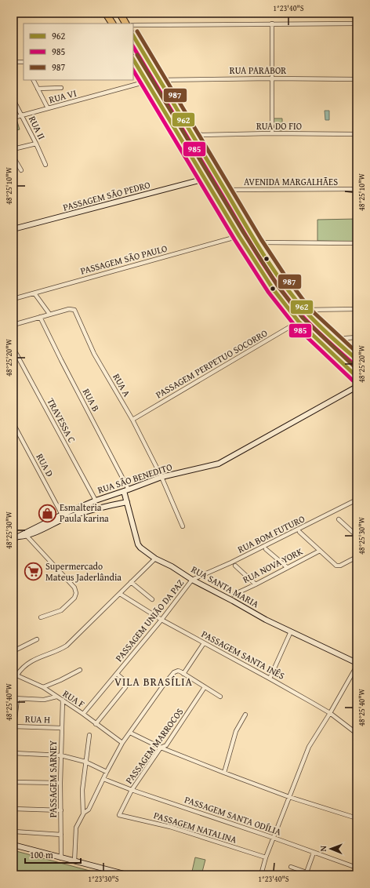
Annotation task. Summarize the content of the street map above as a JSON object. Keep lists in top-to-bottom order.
{
  "streets": {
    "street": [
      "RUA PARABOR",
      "RUA VI",
      "RUA DO FIO",
      "RUA II",
      "AVENIDA MARGALHÃES",
      "PASSAGEM SÃO PEDRO",
      "PASSAGEM SÃO PAULO",
      "PASSAGEM PERPETUO SOCORRO",
      "RUA A",
      "RUA B",
      "TRAVESSA C",
      "RUA D",
      "RUA SÃO BENEDITO",
      "RUA BOM FUTURO",
      "RUA NOVA YORK",
      "RUA SANTA MARIA",
      "PASSAGEM UNIÃO DA PAZ",
      "PASSAGEM SANTA INÊS",
      "RUA F",
      "RUA H",
      "PASSAGEM MARROCOS",
      "PASSAGEM SARNEY",
      "PASSAGEM SANTA ODÍLIA",
      "PASSAGEM NATALINA"
    ]
  },
  "crossings": [
    ["RUA VI", "RUA II"],
    ["PASSAGEM PERPETUO SOCORRO", "RUA A"],
    ["RUA A", "RUA SÃO BENEDITO"],
    ["RUA B", "RUA SÃO BENEDITO"],
    ["RUA B", "RUA SANTA MARIA"],
    ["TRAVESSA C", "RUA SÃO BENEDITO"],
    ["RUA D", "RUA SÃO BENEDITO"],
    ["RUA SÃO BENEDITO", "RUA SANTA MARIA"],
    ["RUA BOM FUTURO", "RUA SANTA MARIA"],
    ["RUA BOM FUTURO", "PASSAGEM UNIÃO DA PAZ"],
    ["RUA SANTA MARIA", "PASSAGEM UNIÃO DA PAZ"],
    ["PASSAGEM UNIÃO DA PAZ", "PASSAGEM SANTA INÊS"],
    ["PASSAGEM UNIÃO DA PAZ", "RUA F"],
    ["RUA F", "PASSAGEM SARNEY"],
    ["RUA H", "PASSAGEM SARNEY"],
    ["PASSAGEM MARROCOS", "PASSAGEM SANTA ODÍLIA"],
    ["PASSAGEM MARROCOS", "PASSAGEM NATALINA"]
  ],
  "districts": ["VILA BRASÍLIA"],
  "places": {
    "shop": ["Esmalteria Paula karina"],
    "supermarket": ["Supermercado Mateus Jaderlândia"]
  },
  "lines": ["transit line 987", "transit line 962", "transit line 985"],
  "legend": ["962", "985", "987"],
  "scale_bar": "100 m",
  "north": "left",
  "coordinates": [
    "1°23'40\"S",
    "48°25'10\"W",
    "48°25'20\"W",
    "48°25'30\"W",
    "48°25'40\"W",
    "1°23'30\"S"
  ]
}
